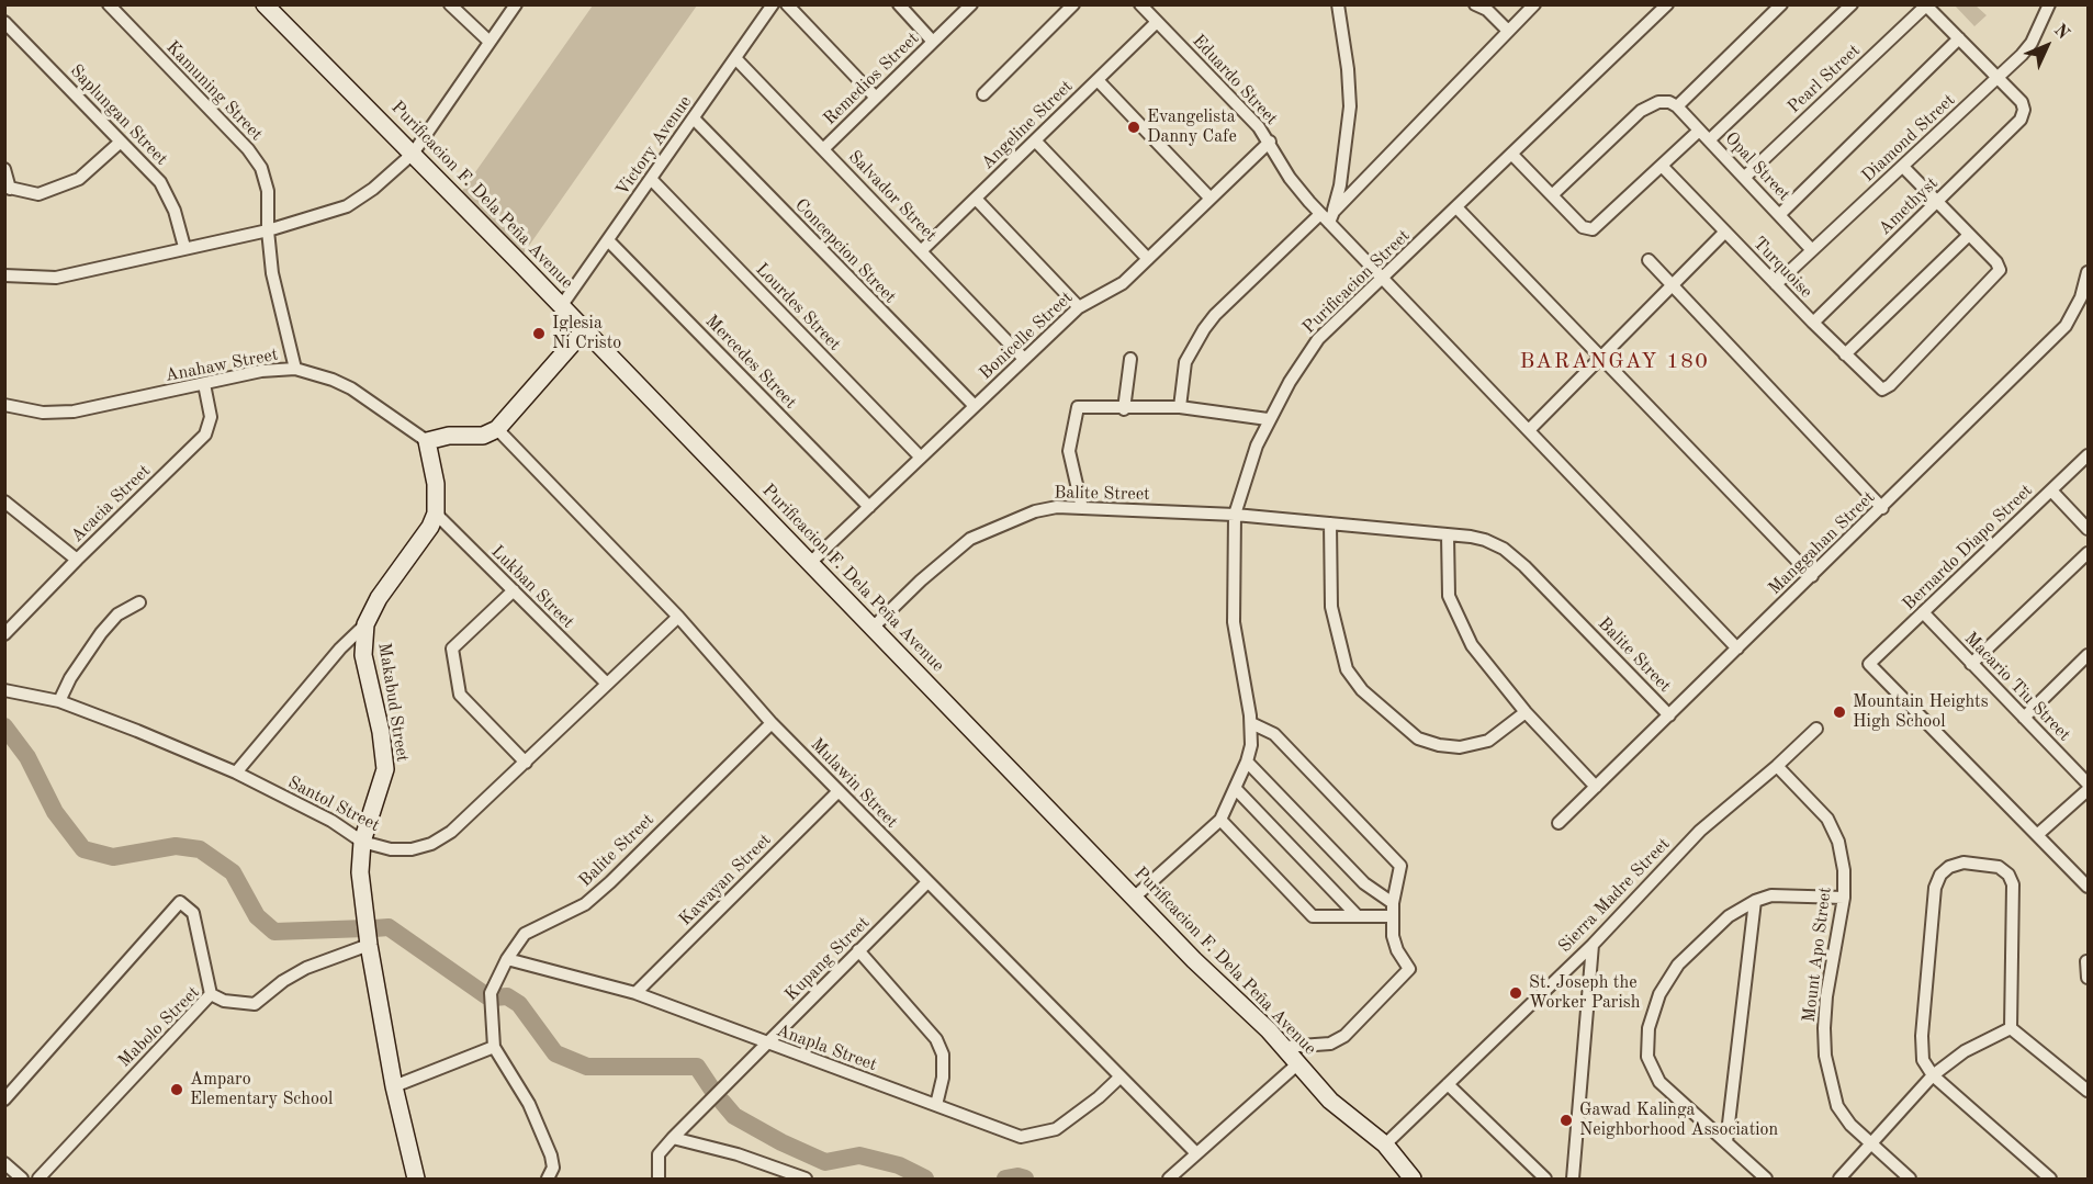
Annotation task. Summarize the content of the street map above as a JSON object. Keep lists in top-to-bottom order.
{
  "streets": {
    "street": [
      "Remedios Street",
      "Pearl Street",
      "Eduardo Street",
      "Kamuning Street",
      "Saplungan Street",
      "Angeline Street",
      "Diamond Street",
      "Victory Avenue",
      "Opal Street",
      "Purificacion F. Dela Peña Avenue",
      "Salvador Street",
      "Amethyst",
      "Concepcion Street",
      "Turquoise",
      "Purificacion Street",
      "Lourdes Street",
      "Bonicelle Street",
      "Mercedes Street",
      "Anahaw Street",
      "Balite Street",
      "Acacia Street",
      "Manggahan Street",
      "Bernardo Diapo Street",
      "Lukban Street",
      "Macario Tiu Street",
      "Makabud Street",
      "Mulawin Street",
      "Santol Street",
      "Kawayan Street",
      "Sierra Madre Street",
      "Mount Apo Street",
      "Kupang Street",
      "Mabolo Street",
      "Anapla Street"
    ]
  },
  "crossings": [
    ["Remedios Street", "Salvador Street"],
    ["Pearl Street", "Opal Street"],
    ["Eduardo Street", "Angeline Street"],
    ["Eduardo Street", "Purificacion Street"],
    ["Eduardo Street", "Bonicelle Street"],
    ["Eduardo Street", "Manggahan Street"],
    ["Kamuning Street", "Anahaw Street"],
    ["Angeline Street", "Salvador Street"],
    ["Diamond Street", "Opal Street"],
    ["Diamond Street", "Amethyst"],
    ["Diamond Street", "Turquoise"],
    ["Victory Avenue", "Purificacion F. Dela Peña Avenue"],
    ["Victory Avenue", "Salvador Street"],
    ["Victory Avenue", "Concepcion Street"],
    ["Victory Avenue", "Lourdes Street"],
    ["Victory Avenue", "Mercedes Street"],
    ["Purificacion F. Dela Peña Avenue", "Purificacion Street"],
    ["Purificacion F. Dela Peña Avenue", "Bonicelle Street"],
    ["Purificacion F. Dela Peña Avenue", "Balite Street"],
    ["Purificacion F. Dela Peña Avenue", "Sierra Madre Street"],
    ["Salvador Street", "Bonicelle Street"],
    ["Amethyst", "Turquoise"],
    ["Concepcion Street", "Bonicelle Street"],
    ["Purificacion Street", "Balite Street"],
    ["Lourdes Street", "Bonicelle Street"],
    ["Bonicelle Street", "Mercedes Street"],
    ["Anahaw Street", "Acacia Street"],
    ["Balite Street", "Manggahan Street"],
    ["Balite Street", "Mulawin Street"],
    ["Balite Street", "Anapla Street"],
    ["Bernardo Diapo Street", "Macario Tiu Street"],
    ["Lukban Street", "Makabud Street"],
    ["Lukban Street", "Santol Street"],
    ["Makabud Street", "Santol Street"],
    ["Makabud Street", "Mabolo Street"],
    ["Mulawin Street", "Santol Street"],
    ["Mulawin Street", "Kawayan Street"],
    ["Mulawin Street", "Kupang Street"],
    ["Mulawin Street", "Anapla Street"],
    ["Kawayan Street", "Anapla Street"],
    ["Sierra Madre Street", "Mount Apo Street"],
    ["Kupang Street", "Anapla Street"]
  ],
  "districts": ["BARANGAY 180"],
  "places": [
    "Evangelista Danny Cafe",
    "Iglesia Ni Cristo",
    "Mountain Heights High School",
    "St. Joseph the Worker Parish",
    "Amparo Elementary School",
    "Gawad Kalinga Neighborhood Association"
  ],
  "north": "top right"
}
